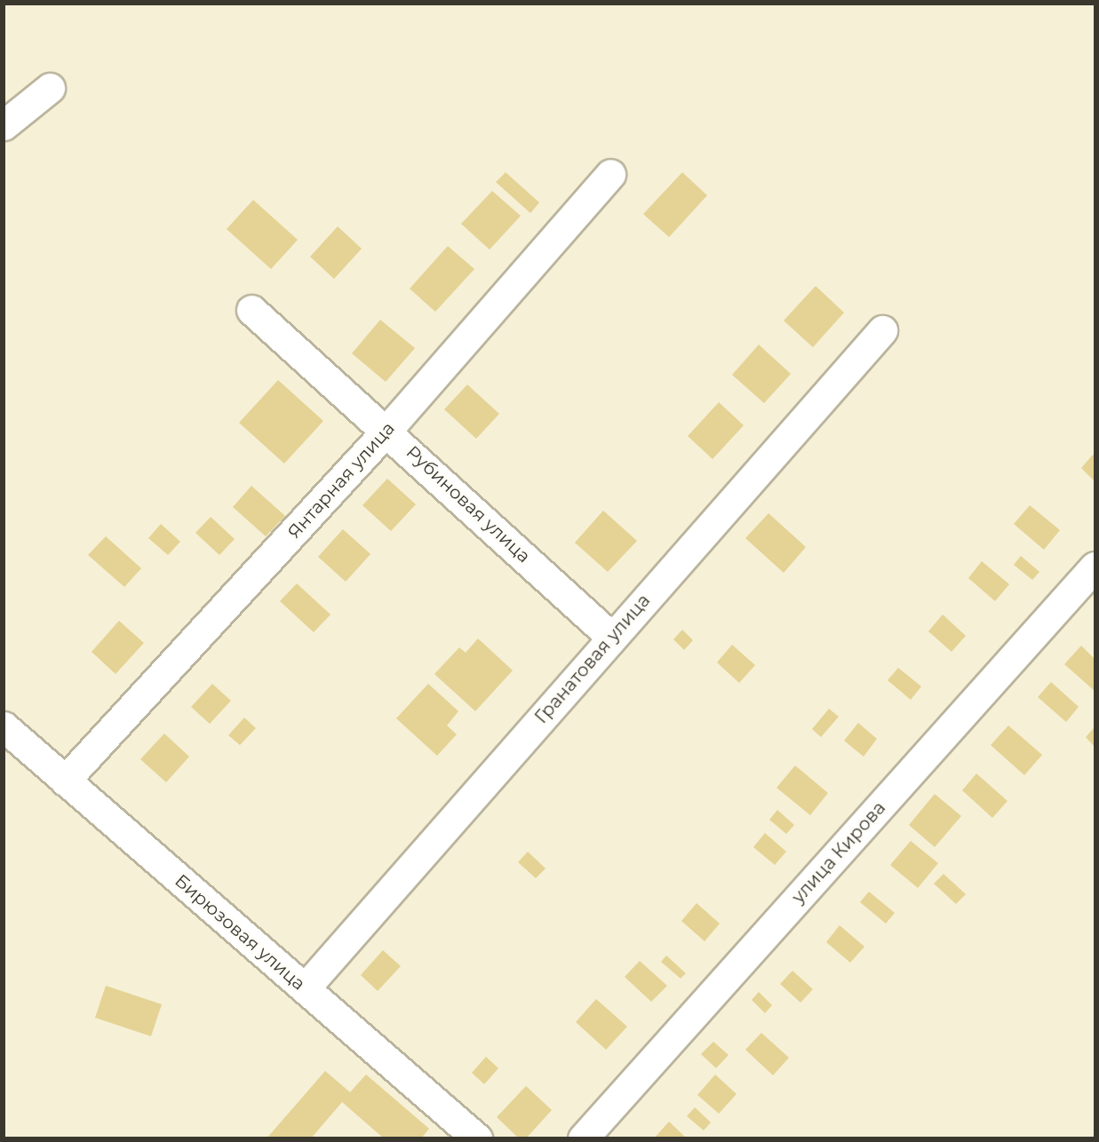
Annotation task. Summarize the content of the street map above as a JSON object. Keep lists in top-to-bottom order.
{
  "streets": {
    "street": [
      "Янтарная улица",
      "Рубиновая улица",
      "Гранатовая улица",
      "улица Кирова",
      "Бирюзовая улица"
    ]
  },
  "crossings": [
    ["Янтарная улица", "Рубиновая улица"],
    ["Янтарная улица", "Бирюзовая улица"],
    ["Рубиновая улица", "Гранатовая улица"],
    ["Гранатовая улица", "Бирюзовая улица"]
  ]
}
